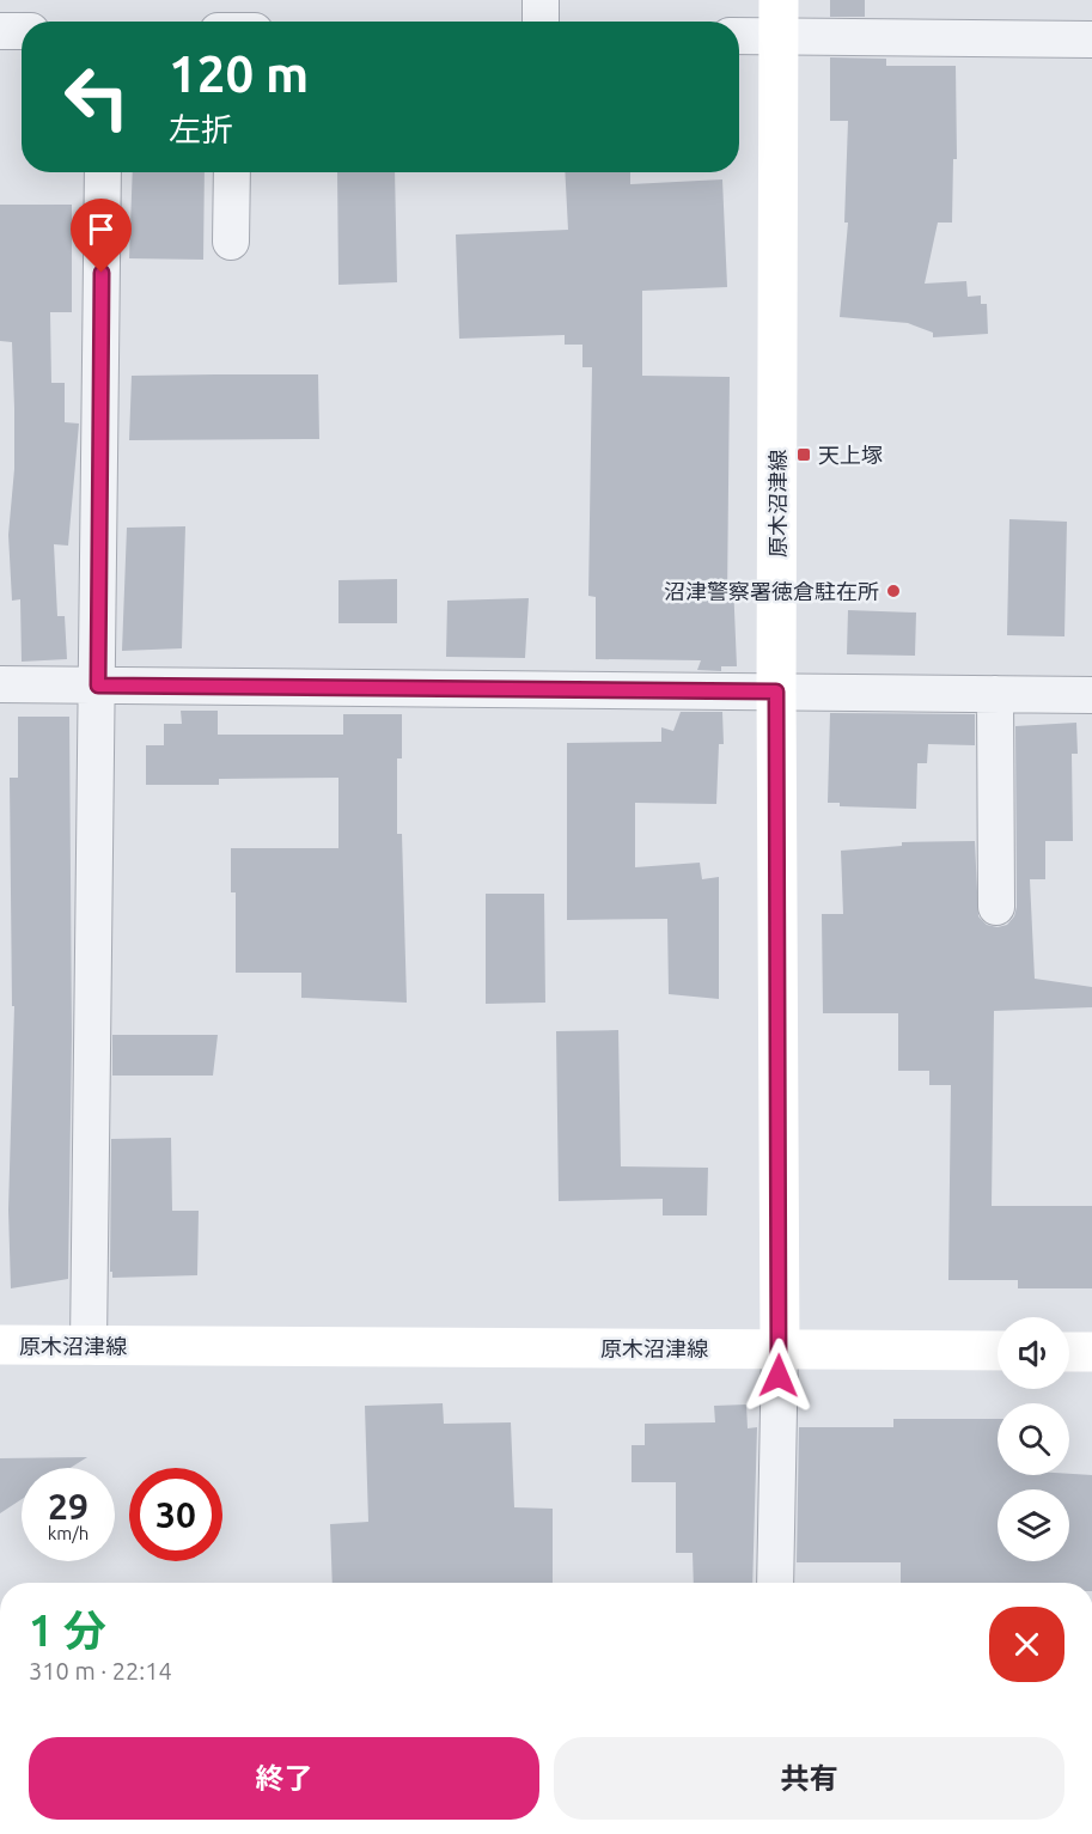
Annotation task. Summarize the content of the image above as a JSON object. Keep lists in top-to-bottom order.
{
  "streets": {
    "main road": ["原木沼津線"]
  },
  "places": {
    "transit": ["天上塚"],
    "other": ["沼津警察署徳倉駐在所"]
  },
  "page": {
    "turn": ["120 m", "左折"],
    "speed": "29 km/h",
    "limit": "30",
    "heading": ["1 分", "310 m · 22:14"],
    "buttons": ["終了", "共有"]
  }
}
